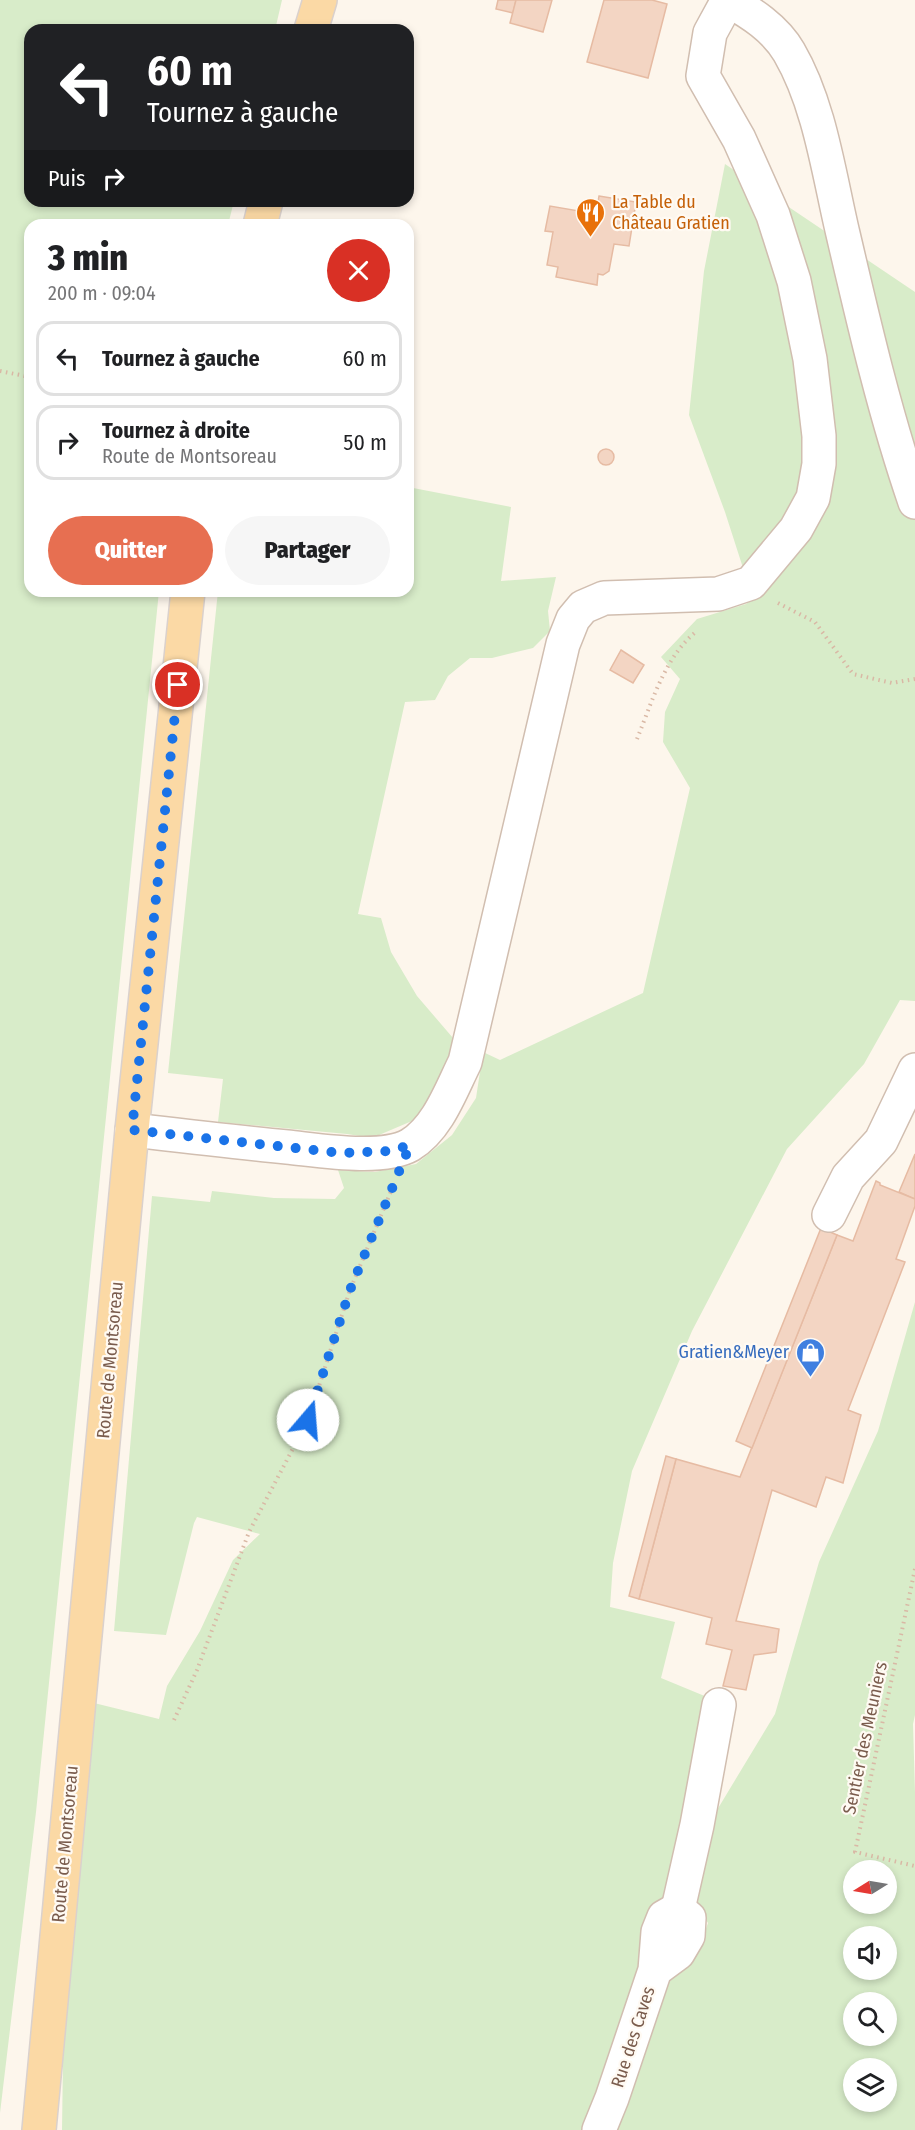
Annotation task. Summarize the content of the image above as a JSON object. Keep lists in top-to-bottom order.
{
  "streets": {
    "main road": ["Route de Montsoreau"],
    "street": ["Rue des Caves"],
    "path": ["Sentier des Meuniers"]
  },
  "places": {
    "restaurant": ["La Table du Château Gratien"],
    "shop": ["Gratien&Meyer"]
  },
  "north": "left",
  "page": {
    "turn": ["60 m", "Tournez à gauche"],
    "then": "Puis",
    "heading": ["3 min", "200 m · 09:04"],
    "list": [
      {
        "name": "Tournez à gauche",
        "value": "60 m"
      },
      {
        "name": "Tournez à droite",
        "note": "Route de Montsoreau",
        "value": "50 m"
      }
    ],
    "buttons": ["Quitter", "Partager"]
  }
}
